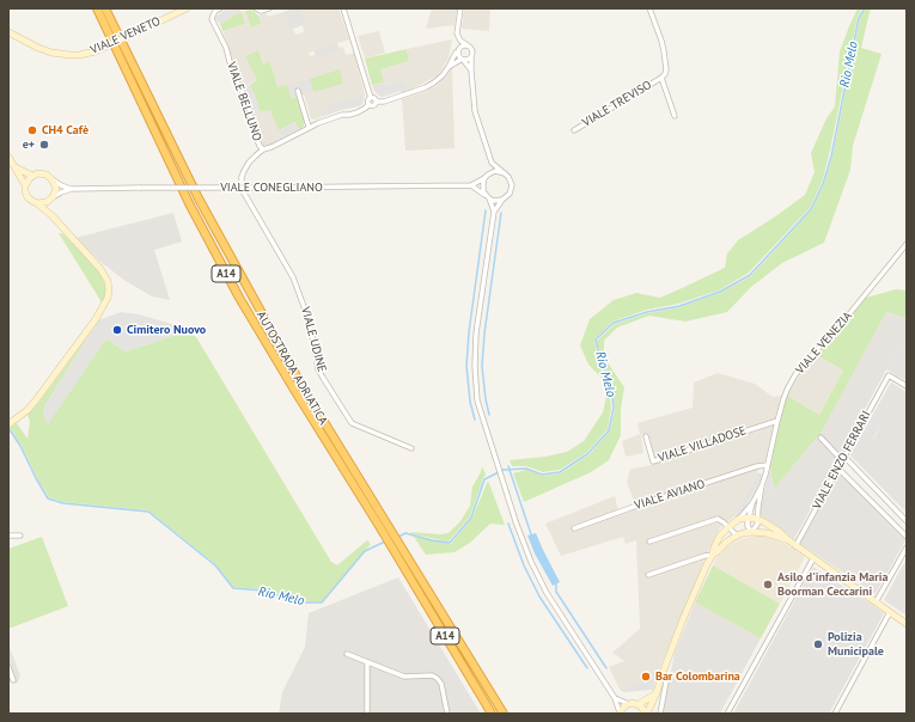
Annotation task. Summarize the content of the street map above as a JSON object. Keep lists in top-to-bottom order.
{
  "streets": {
    "highway": ["A14", "AUTOSTRADA ADRIATICA"],
    "street": [
      "VIALE VENETO",
      "VIALE BELLUNO",
      "VIALE TREVISO",
      "VIALE CONEGLIANO",
      "VIALE UDINE",
      "VIALE VENEZIA",
      "VIALE VILLADOSE",
      "VIALE ENZO FERRARI",
      "VIALE AVIANO"
    ]
  },
  "crossings": [
    ["VIALE BELLUNO", "VIALE UDINE"],
    ["VIALE VENEZIA", "VIALE VILLADOSE"],
    ["VIALE VENEZIA", "VIALE AVIANO"]
  ],
  "water": ["Rio Melo"],
  "places": [
    "CH4 Cafè",
    "e+",
    "Cimitero Nuovo",
    "Asilo d'infanzia Maria Boorman Ceccarini",
    "Polizia Municipale",
    "Bar Colombarina"
  ]
}
